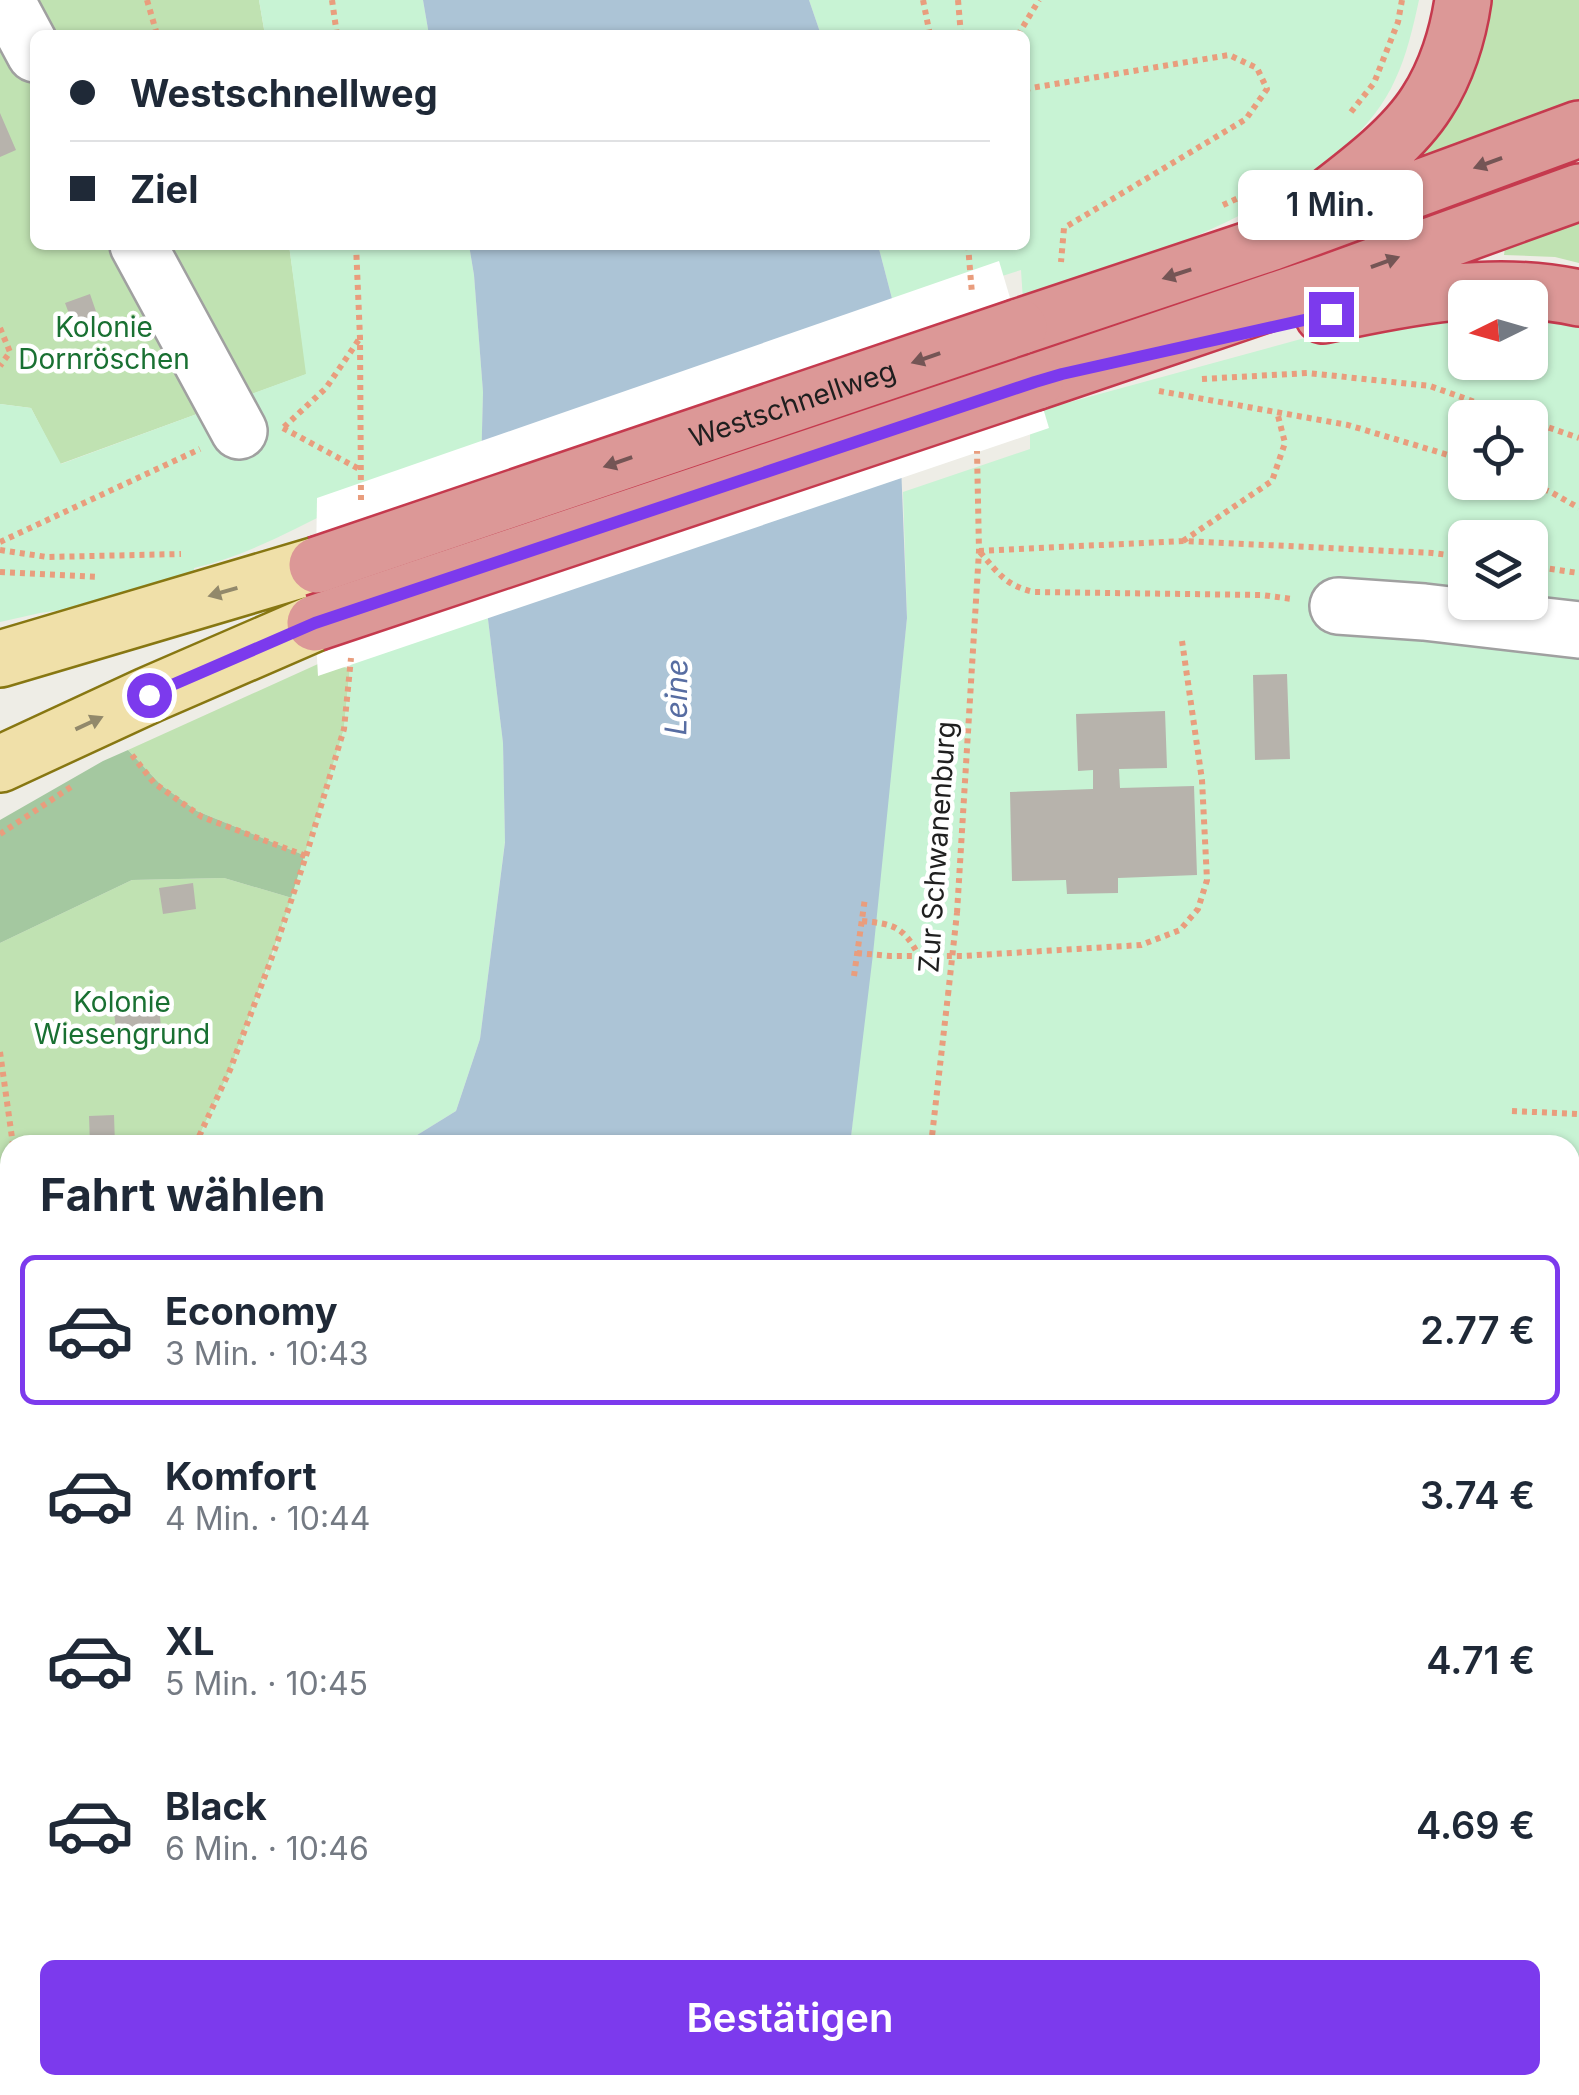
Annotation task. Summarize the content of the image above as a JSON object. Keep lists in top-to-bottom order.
{
  "streets": {
    "highway": ["Westschnellweg"],
    "path": ["Zur Schwanenburg"]
  },
  "water": ["Leine"],
  "parks": ["Kolonie Dornröschen", "Kolonie Wiesengrund"],
  "north": "left",
  "page": {
    "banner": ["Westschnellweg", "Ziel"],
    "bubble": "1 Min.",
    "heading": "Fahrt wählen",
    "list": [
      {
        "name": "Economy",
        "note": "3 Min. · 10:43",
        "value": "2.77 €"
      },
      {
        "name": "Komfort",
        "note": "4 Min. · 10:44",
        "value": "3.74 €"
      },
      {
        "name": "XL",
        "note": "5 Min. · 10:45",
        "value": "4.71 €"
      },
      {
        "name": "Black",
        "note": "6 Min. · 10:46",
        "value": "4.69 €"
      }
    ],
    "buttons": "Bestätigen"
  }
}
